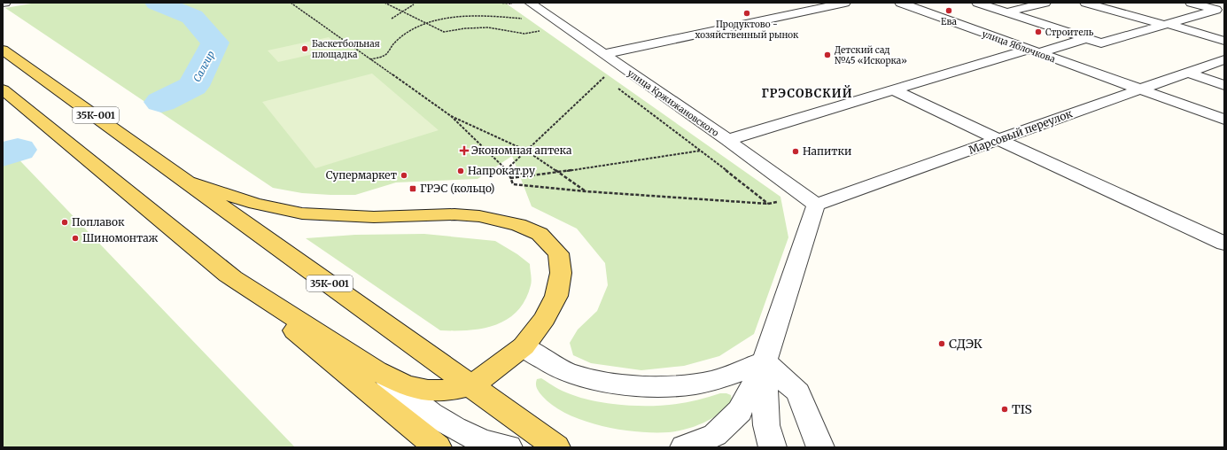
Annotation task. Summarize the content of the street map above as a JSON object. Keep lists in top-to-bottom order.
{
  "streets": {
    "main road": ["35К-001"],
    "street": ["улица Яблочкова", "улица Кржижановского", "Марсовый переулок"]
  },
  "crossings": [
    ["улица Яблочкова", "Марсовый переулок"],
    ["улица Кржижановского", "Марсовый переулок"]
  ],
  "districts": ["ГРЭСОВСКИЙ"],
  "water": ["Салгир"],
  "places": {
    "other": [
      "Ева",
      "Продуктово - хозяйственный рынок",
      "Строитель",
      "Баскетбольная площадка",
      "Детский сад №45 «Искорка»",
      "Напитки",
      "Напрокат.ру",
      "Супермаркет",
      "Поплавок",
      "Шиномонтаж",
      "СДЭК",
      "TIS"
    ],
    "health": ["Экономная аптека"],
    "transit": ["ГРЭС (кольцо)"]
  }
}
